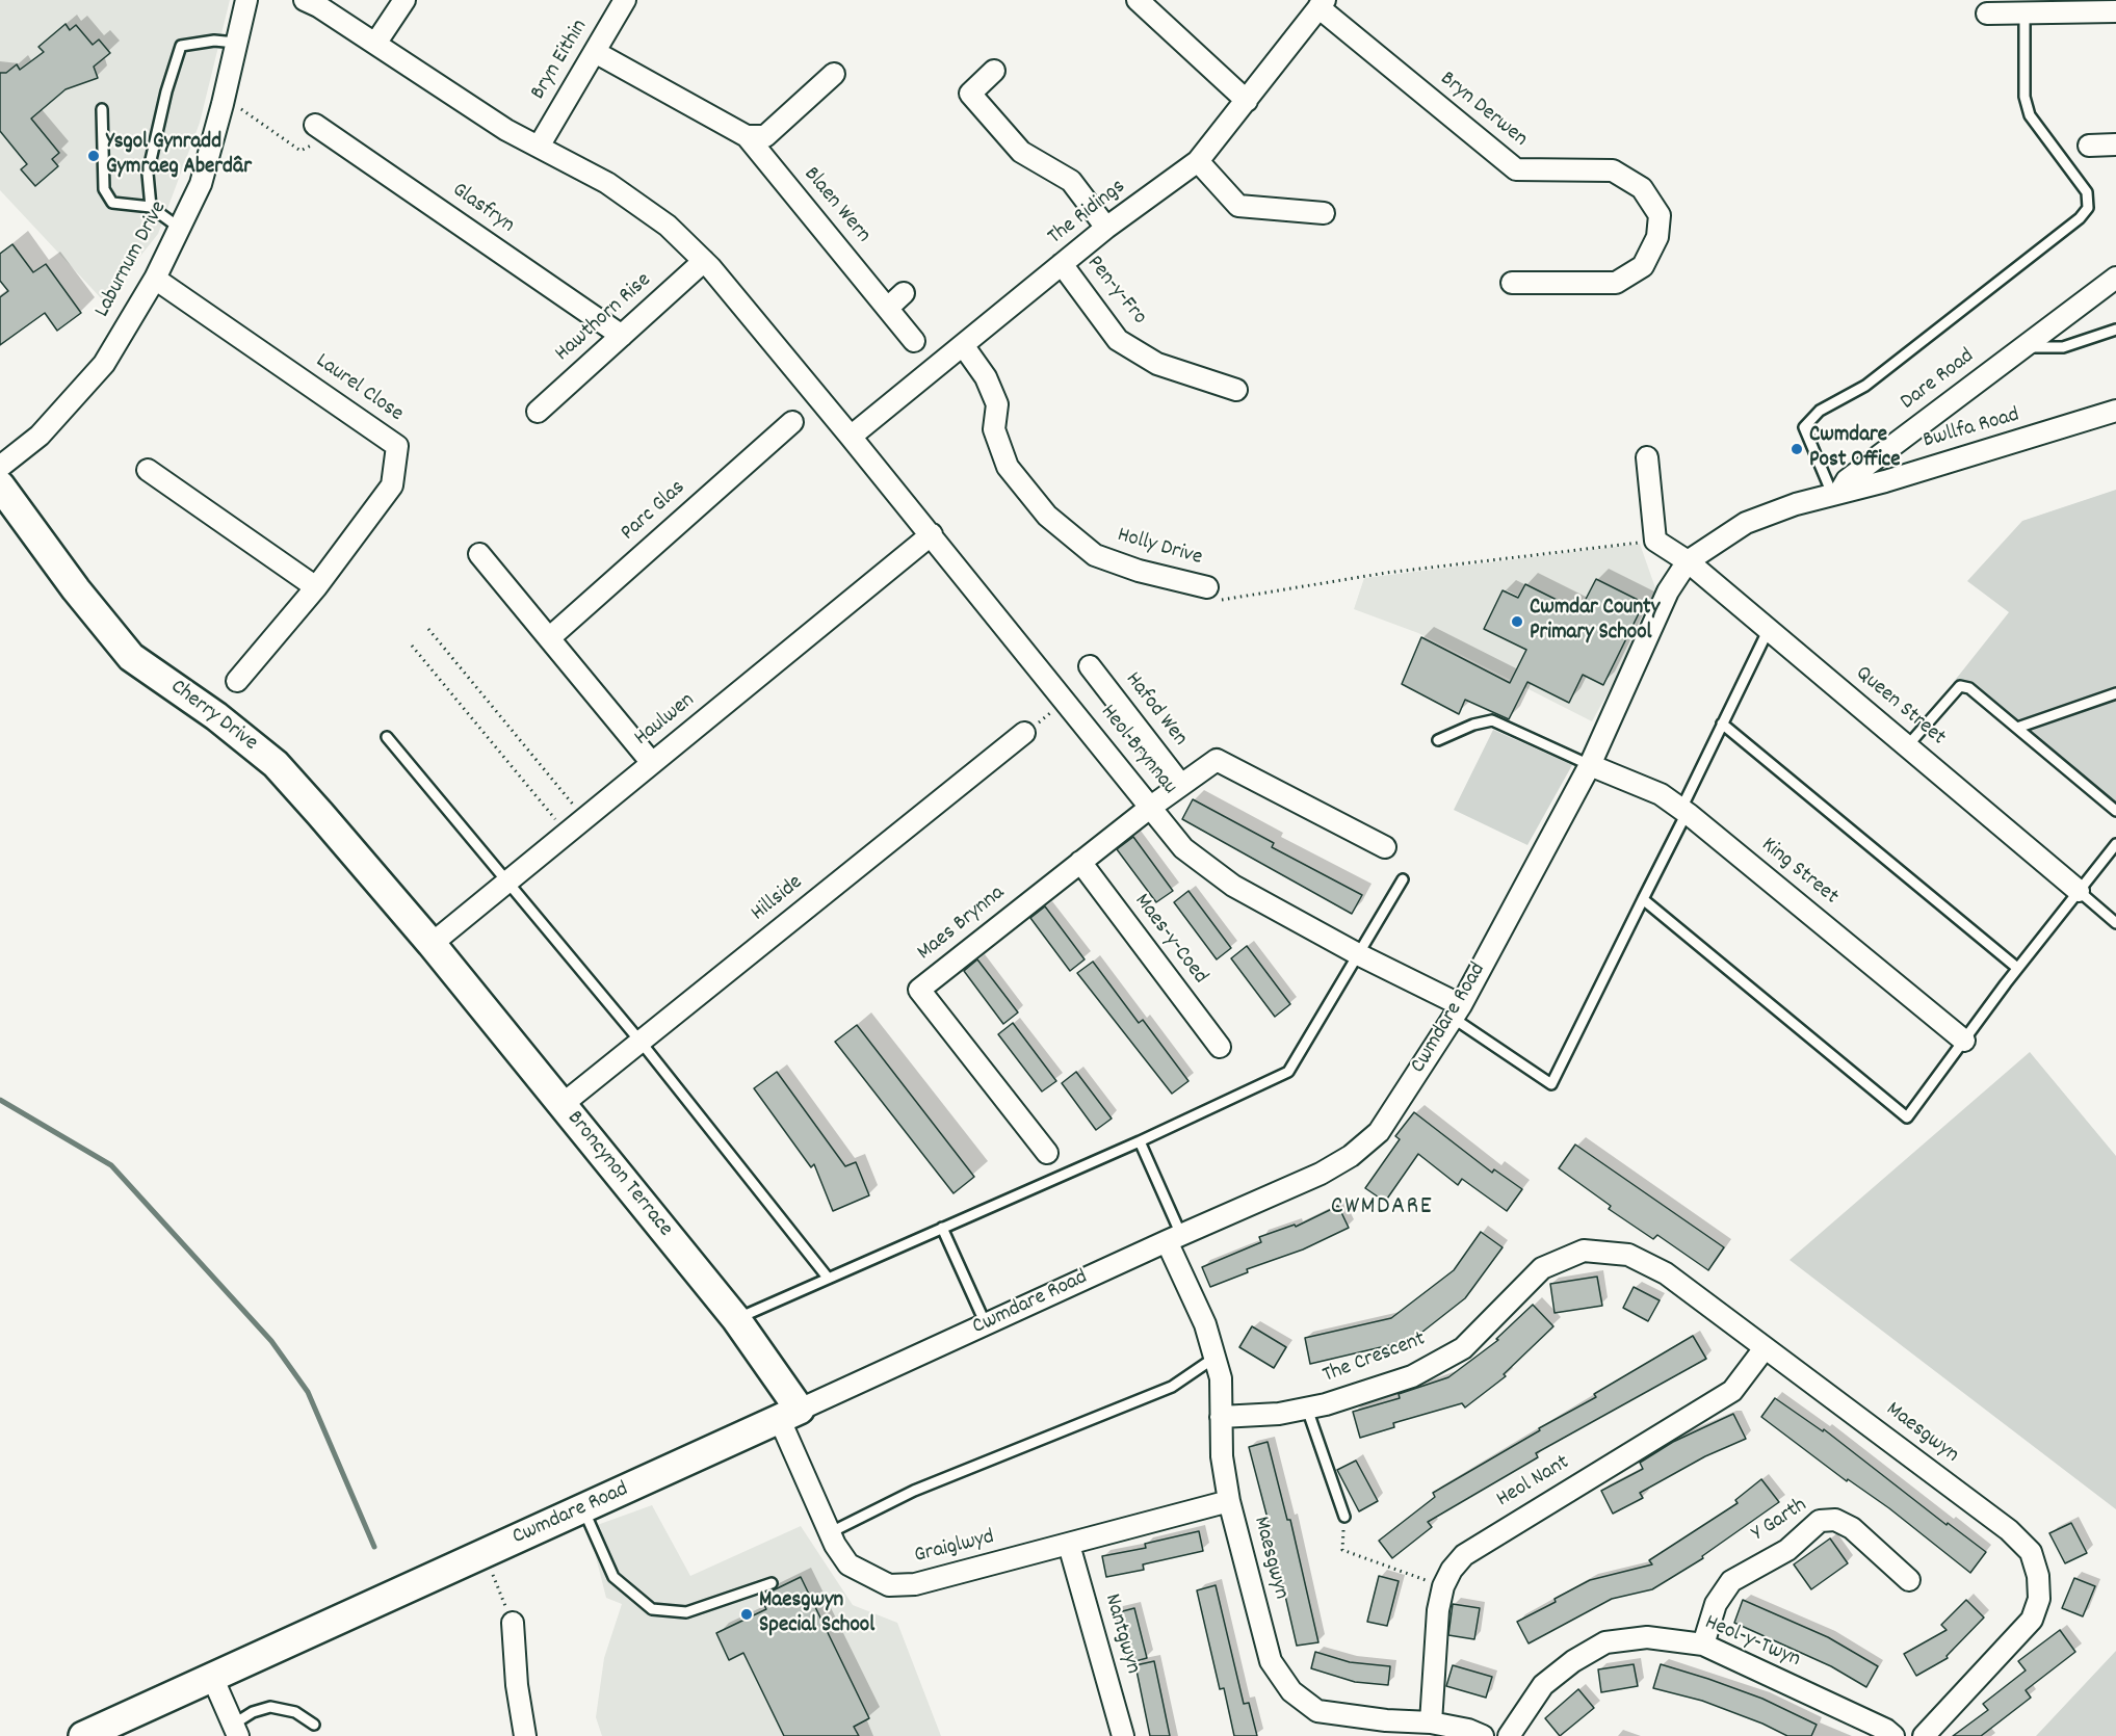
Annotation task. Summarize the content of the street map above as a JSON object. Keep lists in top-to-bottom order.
{
  "streets": {
    "street": [
      "Bryn Eithin",
      "Bryn Derwen",
      "Blaen Wern",
      "Glasfryn",
      "The Ridings",
      "Laburnum Drive",
      "Pen-y-Fro",
      "Hawthorn Rise",
      "Dare Road",
      "Laurel Close",
      "Bwllfa Road",
      "Parc Glas",
      "Holly Drive",
      "Queen Street",
      "Hafod Wen",
      "Cherry Drive",
      "Haulwen",
      "Heol Brynnau",
      "King Street",
      "Hillside",
      "Maes Brynna",
      "Maes-y-Coed",
      "Cwmdare Road",
      "Broncynon Terrace",
      "The Crescent",
      "Maesgwyn",
      "Heol Nant",
      "Y Garth",
      "Graiglwyd",
      "Nantgwyn",
      "Heol-y-Twyn"
    ]
  },
  "crossings": [
    ["Bryn Eithin", "Blaen Wern"],
    ["Bryn Eithin", "Heol Brynnau"],
    ["Bryn Derwen", "The Ridings"],
    ["Glasfryn", "Hawthorn Rise"],
    ["The Ridings", "Pen-y-Fro"],
    ["The Ridings", "Holly Drive"],
    ["The Ridings", "Heol Brynnau"],
    ["Laburnum Drive", "Laurel Close"],
    ["Hawthorn Rise", "Heol Brynnau"],
    ["Dare Road", "Bwllfa Road"],
    ["Queen Street", "Cwmdare Road"],
    ["Cherry Drive", "Haulwen"],
    ["Cherry Drive", "Broncynon Terrace"],
    ["Haulwen", "Heol Brynnau"],
    ["Haulwen", "Broncynon Terrace"],
    ["Heol Brynnau", "Cwmdare Road"],
    ["King Street", "Cwmdare Road"],
    ["Hillside", "Broncynon Terrace"],
    ["Maes Brynna", "Maes-y-Coed"],
    ["Cwmdare Road", "Broncynon Terrace"],
    ["Cwmdare Road", "Maesgwyn"],
    ["Cwmdare Road", "Graiglwyd"],
    ["Broncynon Terrace", "Graiglwyd"],
    ["The Crescent", "Maesgwyn"],
    ["Maesgwyn", "Heol Nant"],
    ["Maesgwyn", "Graiglwyd"],
    ["Y Garth", "Heol-y-Twyn"],
    ["Graiglwyd", "Nantgwyn"]
  ],
  "districts": ["CWMDARE"],
  "places": [
    "Ysgol Gynradd Gymraeg Aberdâr",
    "Cwmdare Post Office",
    "Cwmdar County Primary School",
    "Maesgwyn Special School"
  ]
}
